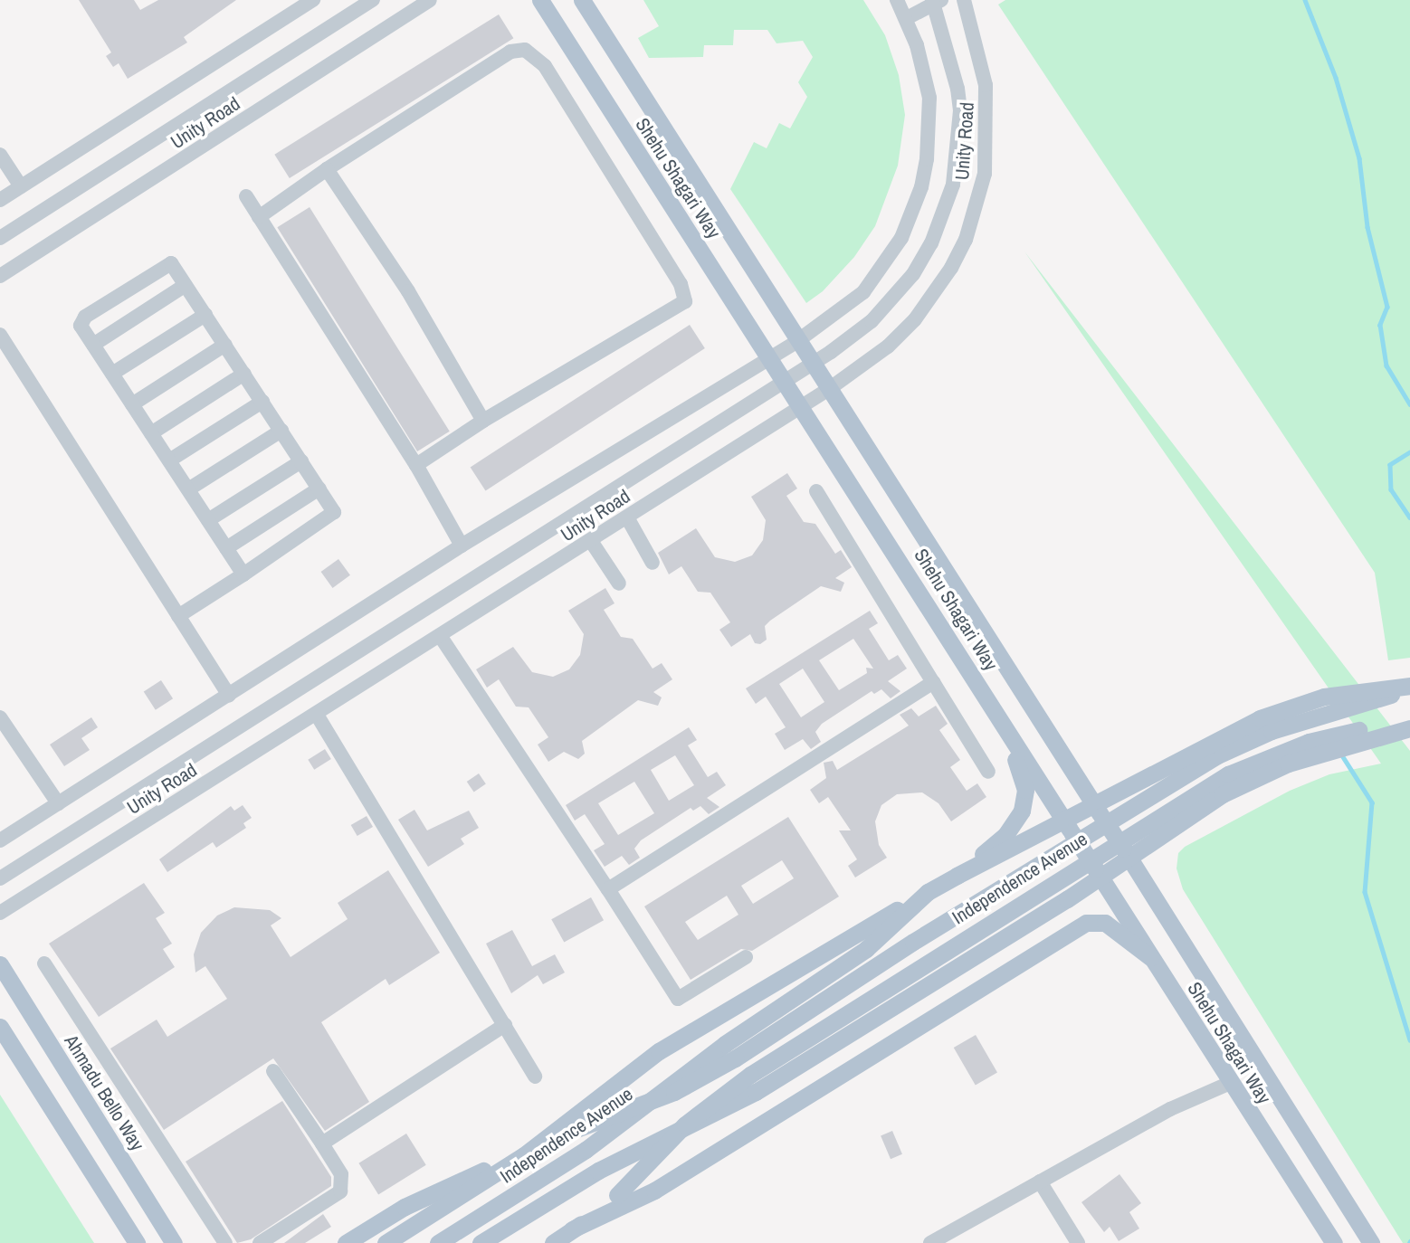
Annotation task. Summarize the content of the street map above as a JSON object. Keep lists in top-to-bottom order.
{
  "streets": {
    "main road": ["Shehu Shagari Way", "Independence Avenue", "Ahmadu Bello Way"],
    "street": ["Unity Road"]
  },
  "crossings": [
    ["Unity Road", "Shehu Shagari Way"],
    ["Shehu Shagari Way", "Independence Avenue"]
  ]
}
